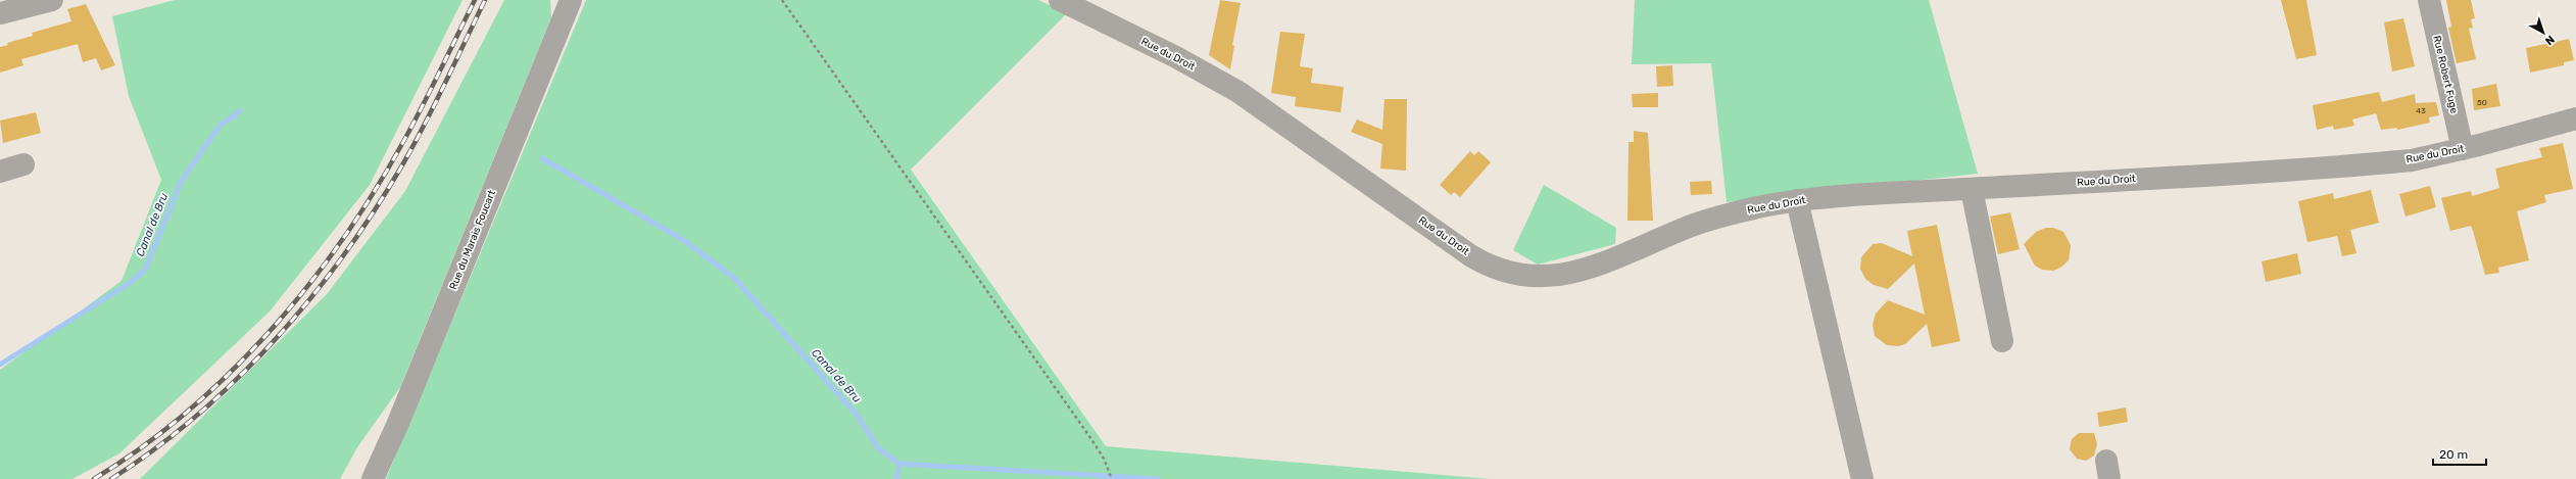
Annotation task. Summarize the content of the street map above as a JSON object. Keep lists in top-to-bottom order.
{
  "streets": {
    "street": ["Rue du Droit", "Rue Robert Fuge", "Rue du Marais Foucart"]
  },
  "crossings": [
    ["Rue du Droit", "Rue Robert Fuge"]
  ],
  "water": ["Canal de Bru"],
  "house_numbers": ["50", "43"],
  "scale_bar": "20 m",
  "north": "bottom right"
}
